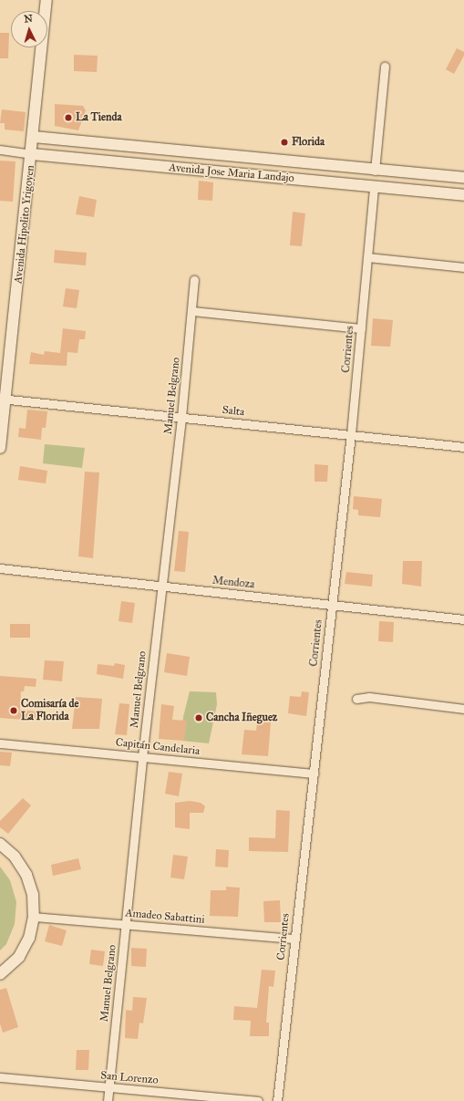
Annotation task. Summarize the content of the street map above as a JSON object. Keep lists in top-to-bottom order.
{
  "streets": {
    "street": [
      "Avenida Jose Maria Landajo",
      "Avenida Hipolito Yrigoyen",
      "Corrientes",
      "Manuel Belgrano",
      "Salta",
      "Mendoza",
      "Capitán Candelaria",
      "Amadeo Sabattini",
      "San Lorenzo"
    ]
  },
  "crossings": [
    ["Avenida Jose Maria Landajo", "Avenida Hipolito Yrigoyen"],
    ["Avenida Jose Maria Landajo", "Corrientes"],
    ["Avenida Hipolito Yrigoyen", "Salta"],
    ["Corrientes", "Salta"],
    ["Corrientes", "Mendoza"],
    ["Corrientes", "Capitán Candelaria"],
    ["Corrientes", "Amadeo Sabattini"],
    ["Manuel Belgrano", "Salta"],
    ["Manuel Belgrano", "Mendoza"],
    ["Manuel Belgrano", "Capitán Candelaria"],
    ["Manuel Belgrano", "Amadeo Sabattini"],
    ["Manuel Belgrano", "San Lorenzo"]
  ],
  "places": [
    "La Tienda",
    "Florida",
    "Comisaría de La Florida",
    "Cancha Iñeguez"
  ],
  "north": "top"
}
